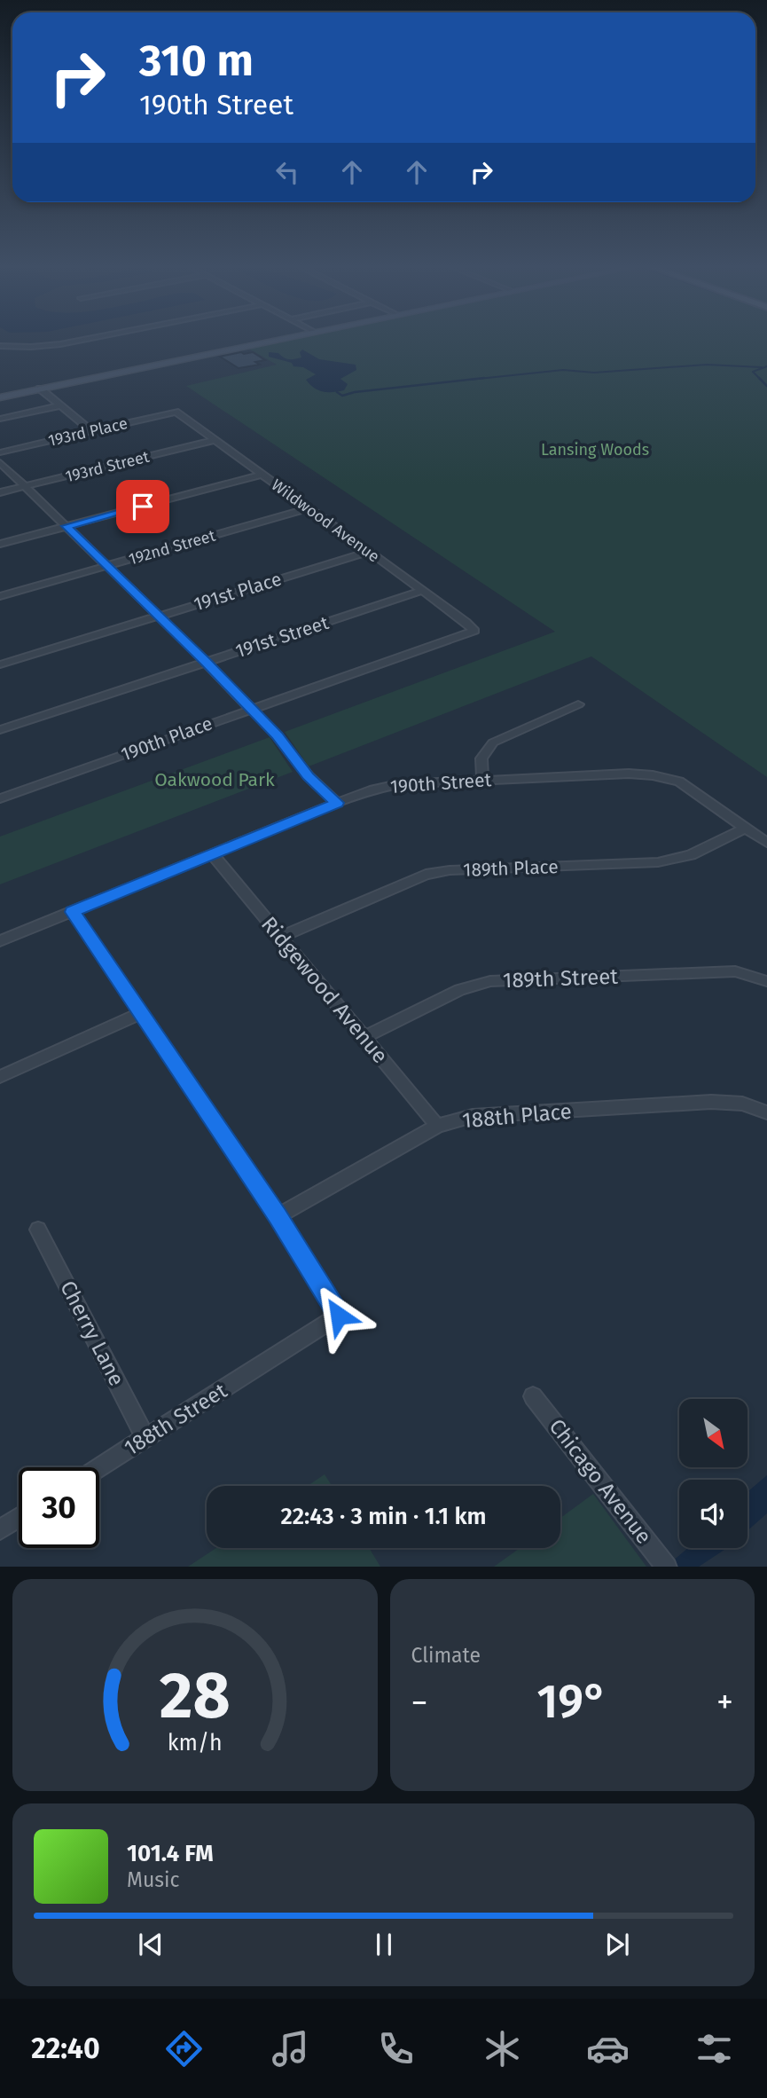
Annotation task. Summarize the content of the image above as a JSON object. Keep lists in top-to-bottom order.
{
  "streets": {
    "street": [
      "193rd Place",
      "193rd Street",
      "Wildwood Avenue",
      "192nd Street",
      "191st Place",
      "191st Street",
      "190th Place",
      "190th Street",
      "189th Place",
      "189th Street",
      "Ridgewood Avenue",
      "188th Place",
      "Cherry Lane",
      "188th Street",
      "Chicago Avenue"
    ]
  },
  "crossings": [
    ["193rd Place", "Wildwood Avenue"],
    ["193rd Street", "Wildwood Avenue"],
    ["Wildwood Avenue", "192nd Street"],
    ["Wildwood Avenue", "191st Place"],
    ["Wildwood Avenue", "191st Street"],
    ["Wildwood Avenue", "190th Place"],
    ["190th Street", "189th Place"],
    ["190th Street", "Ridgewood Avenue"],
    ["189th Place", "Ridgewood Avenue"],
    ["189th Street", "Ridgewood Avenue"],
    ["Ridgewood Avenue", "188th Place"],
    ["188th Place", "188th Street"],
    ["Cherry Lane", "188th Street"]
  ],
  "parks": ["Lansing Woods", "Oakwood Park"],
  "north": "bottom right",
  "page": {
    "turn": ["310 m", "190th Street"],
    "limit": "30",
    "trip": "22:43 · 3 min · 1.1 km",
    "tile": "Climate",
    "heat": ["−", "19°", "+"],
    "song": ["101.4 FM", "Music"],
    "tabs": "22:40",
    "gauge": ["28", "km/h"]
  }
}
